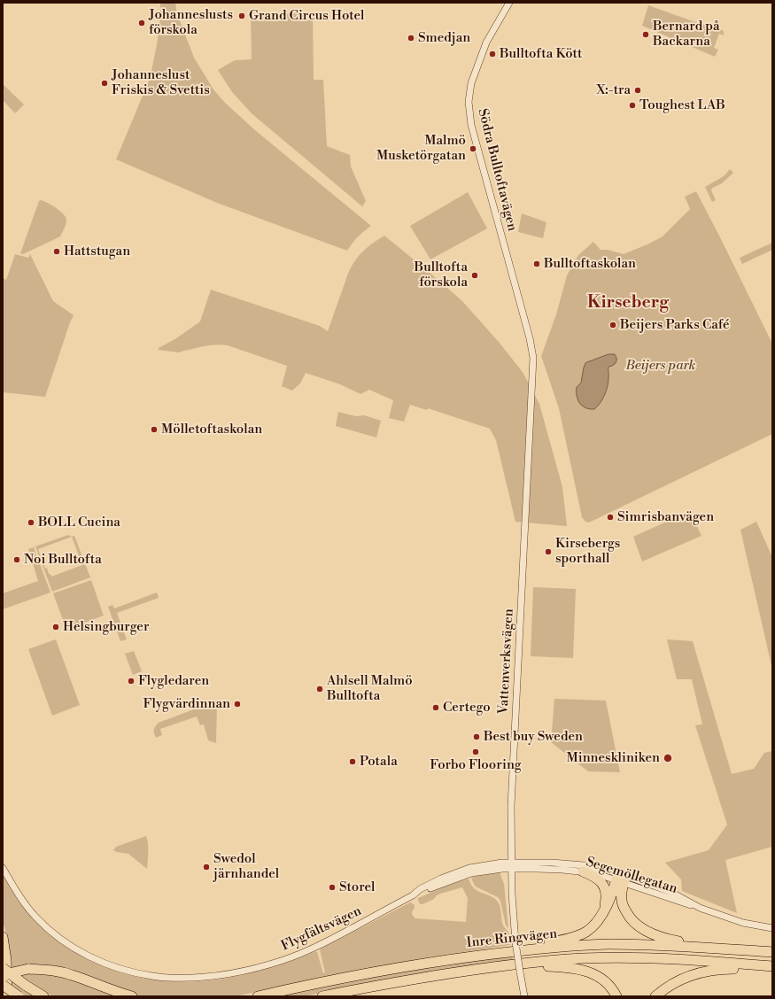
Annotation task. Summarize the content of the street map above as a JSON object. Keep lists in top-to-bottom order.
{
  "streets": {
    "highway": ["Inre Ringvägen"],
    "street": [
      "Södra Bulltoftavägen",
      "Vattenverksvägen",
      "Segemöllegatan",
      "Flygfältsvägen"
    ]
  },
  "crossings": [
    ["Södra Bulltoftavägen", "Vattenverksvägen"],
    ["Vattenverksvägen", "Segemöllegatan"],
    ["Vattenverksvägen", "Flygfältsvägen"],
    ["Segemöllegatan", "Flygfältsvägen"]
  ],
  "districts": ["Kirseberg"],
  "parks": ["Beijers park"],
  "places": [
    "Grand Circus Hotel",
    "Johanneslusts förskola",
    "Bernard på Backarna",
    "Smedjan",
    "Bulltofta Kött",
    "Johanneslust Friskis & Svettis",
    "X:-tra",
    "Toughest LAB",
    "Malmö Musketörgatan",
    "Hattstugan",
    "Bulltoftaskolan",
    "Bulltofta förskola",
    "Beijers Parks Café",
    "Mölletoftaskolan",
    "Simrisbanvägen",
    "BOLL Cucina",
    "Kirsebergs sporthall",
    "Noi Bulltofta",
    "Helsingburger",
    "Flygledaren",
    "Ahlsell Malmö Bulltofta",
    "Flygvärdinnan",
    "Certego",
    "Best buy Sweden",
    "Forbo Flooring",
    "Minneskliniken",
    "Potala",
    "Swedol järnhandel",
    "Storel"
  ]
}
